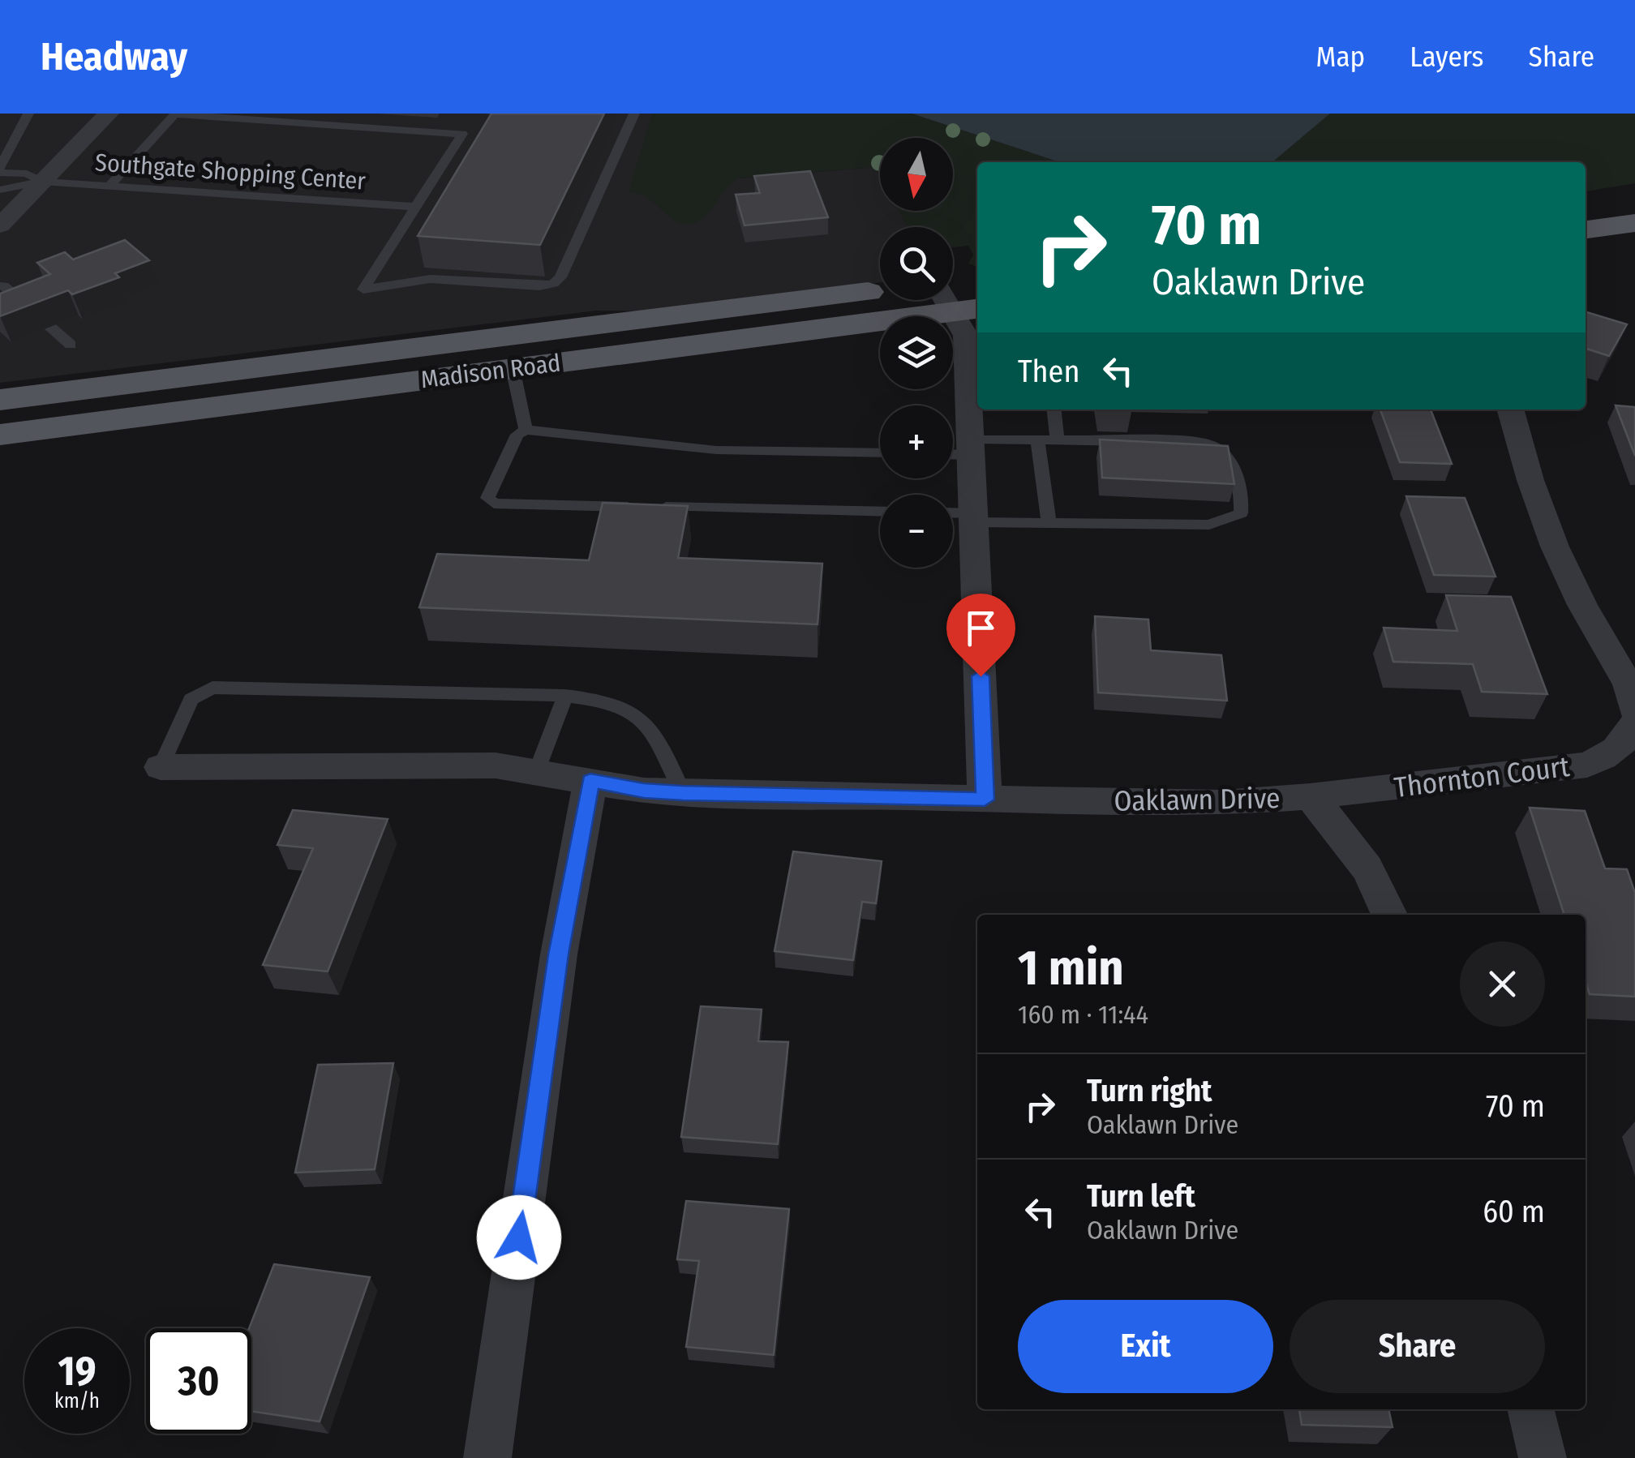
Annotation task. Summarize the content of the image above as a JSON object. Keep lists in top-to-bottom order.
{
  "streets": {
    "main road": ["Madison Road"],
    "street": ["Thornton Court", "Oaklawn Drive"],
    "lane": ["Southgate Shopping Center"]
  },
  "crossings": [
    ["Thornton Court", "Oaklawn Drive"]
  ],
  "north": "bottom",
  "page": {
    "header": "Headway",
    "nav": ["Map", "Layers", "Share"],
    "map_buttons": ["+", "−"],
    "turn": ["70 m", "Oaklawn Drive"],
    "then": "Then",
    "heading": ["1 min", "160 m · 11:44"],
    "list": [
      {
        "name": "Turn right",
        "note": "Oaklawn Drive",
        "value": "70 m"
      },
      {
        "name": "Turn left",
        "note": "Oaklawn Drive",
        "value": "60 m"
      }
    ],
    "buttons": ["Exit", "Share"],
    "speed": "19 km/h",
    "limit": "30"
  }
}
